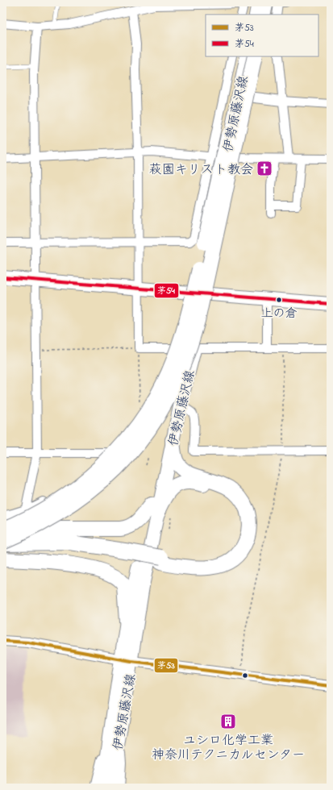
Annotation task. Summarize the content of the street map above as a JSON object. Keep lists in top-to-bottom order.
{
  "streets": {
    "main road": ["伊勢原藤沢線"]
  },
  "places": {
    "church": ["萩園キリスト教会"],
    "other": ["上の倉"],
    "building": ["ユシロ化学工業 神奈川テクニカルセンター"]
  },
  "lines": ["transit line 茅54", "transit line 茅53"],
  "legend": ["茅53", "茅54"]
}
